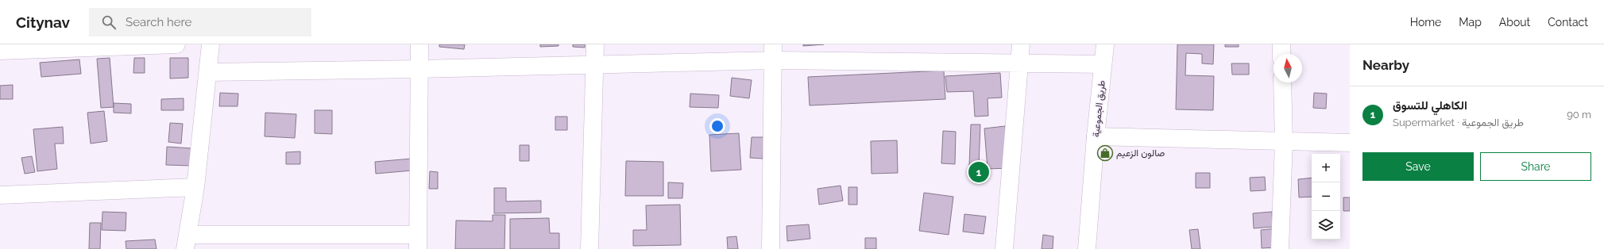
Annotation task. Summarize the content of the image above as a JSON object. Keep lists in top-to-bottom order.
{
  "streets": {
    "street": ["طريق الجموعية"]
  },
  "places": {
    "shop": ["صالون الزعيم"]
  },
  "north": "top",
  "page": {
    "header": "Citynav",
    "search": "Search here",
    "nav": [
      "Home",
      "Map",
      "About",
      "Contact"
    ],
    "heading": "Nearby",
    "list": [
      {
        "mark": "1",
        "name": "الكاهلي للتسوق",
        "note": "Supermarket · طريق الجموعية",
        "value": "90 m"
      }
    ],
    "buttons": ["Save", "Share"],
    "map_buttons": ["+", "−"],
    "pins": "1"
  }
}
